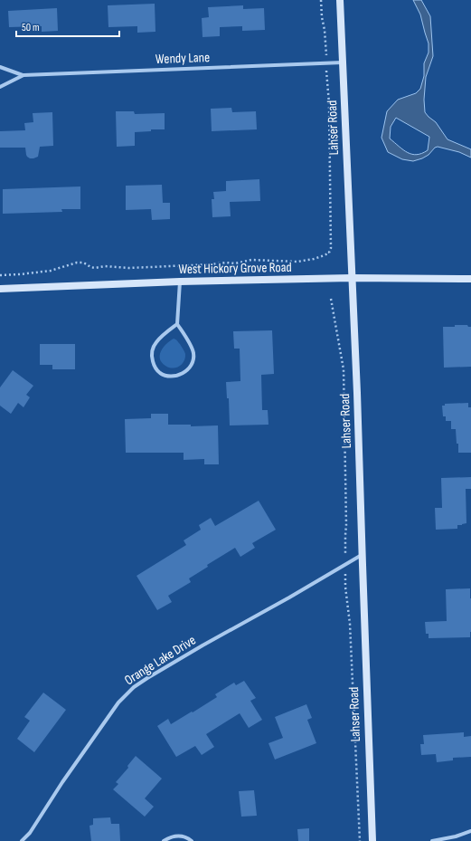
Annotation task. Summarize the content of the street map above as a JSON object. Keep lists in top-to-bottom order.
{
  "streets": {
    "street": [
      "Wendy Lane",
      "Lahser Road",
      "West Hickory Grove Road",
      "Orange Lake Drive"
    ]
  },
  "crossings": [
    ["Wendy Lane", "Lahser Road"],
    ["Lahser Road", "West Hickory Grove Road"],
    ["Lahser Road", "Orange Lake Drive"]
  ],
  "scale_bar": "50 m"
}
